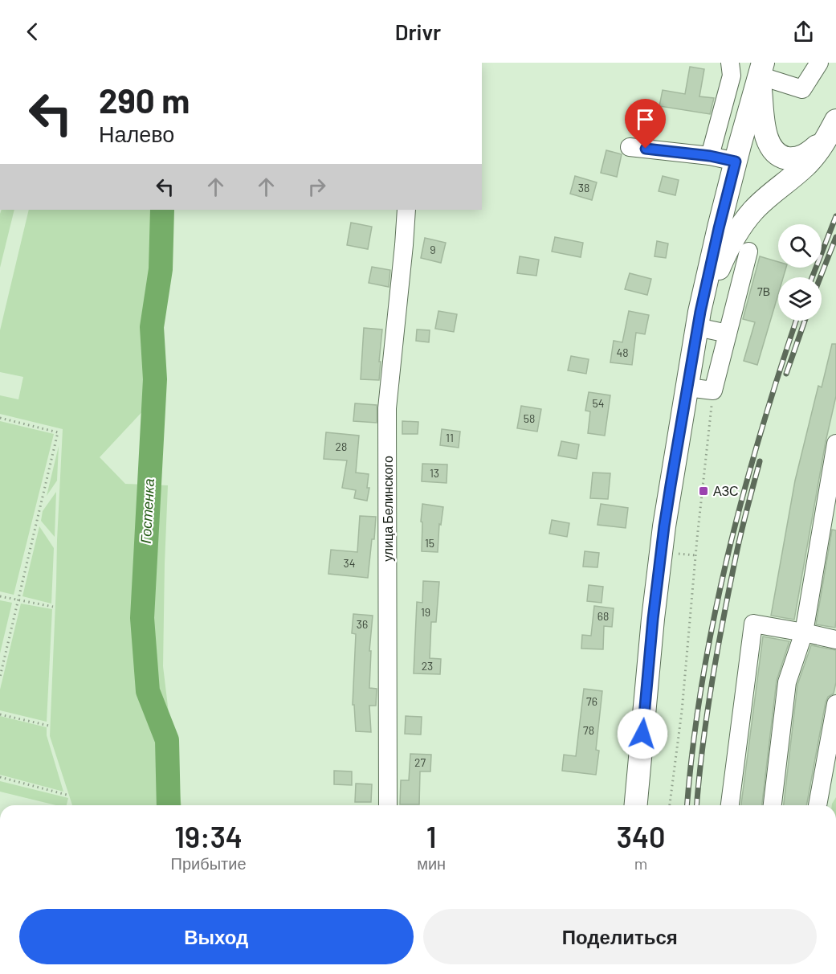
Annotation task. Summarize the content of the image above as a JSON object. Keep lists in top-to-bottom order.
{
  "streets": {
    "street": ["улица Белинского"]
  },
  "water": ["Гостенка"],
  "places": {
    "transit": ["АЗС"]
  },
  "house_numbers": [
    "38",
    "9",
    "7В",
    "48",
    "54",
    "58",
    "11",
    "28",
    "13",
    "15",
    "34",
    "19",
    "68",
    "36",
    "23",
    "76",
    "78",
    "27"
  ],
  "page": {
    "header": "Drivr",
    "turn": ["290 m", "Налево"],
    "eta": [
      "19:34",
      "Прибытие",
      "1",
      "мин",
      "340",
      "m"
    ],
    "buttons": ["Выход", "Поделиться"]
  }
}
